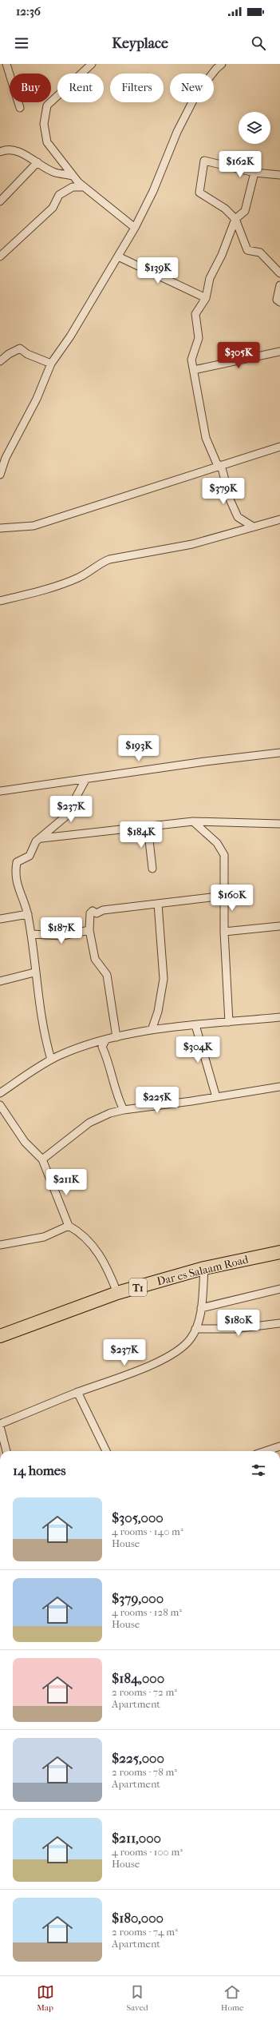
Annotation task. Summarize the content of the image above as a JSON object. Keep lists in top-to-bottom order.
{
  "streets": {
    "highway": ["Dar es Salaam Road", "T1"]
  },
  "page": {
    "status": "12:36",
    "header": "Keyplace",
    "chip": [
      "Buy",
      "Rent",
      "Filters",
      "New"
    ],
    "price": [
      "$162K",
      "$139K",
      "$305K",
      "$379K",
      "$193K",
      "$237K",
      "$184K",
      "$160K",
      "$187K",
      "$304K",
      "$225K",
      "$211K",
      "$180K",
      "$237K"
    ],
    "heading": "14 homes",
    "list": [
      {
        "name": "$305,000",
        "note": "4 rooms · 140 m² · House"
      },
      {
        "name": "$379,000",
        "note": "4 rooms · 128 m² · House"
      },
      {
        "name": "$184,000",
        "note": "2 rooms · 72 m² · Apartment"
      },
      {
        "name": "$225,000",
        "note": "2 rooms · 78 m² · Apartment"
      },
      {
        "name": "$211,000",
        "note": "4 rooms · 100 m² · House"
      },
      {
        "name": "$180,000",
        "note": "2 rooms · 74 m² · Apartment"
      }
    ],
    "tabs": ["Map", "Saved", "Home"]
  }
}
